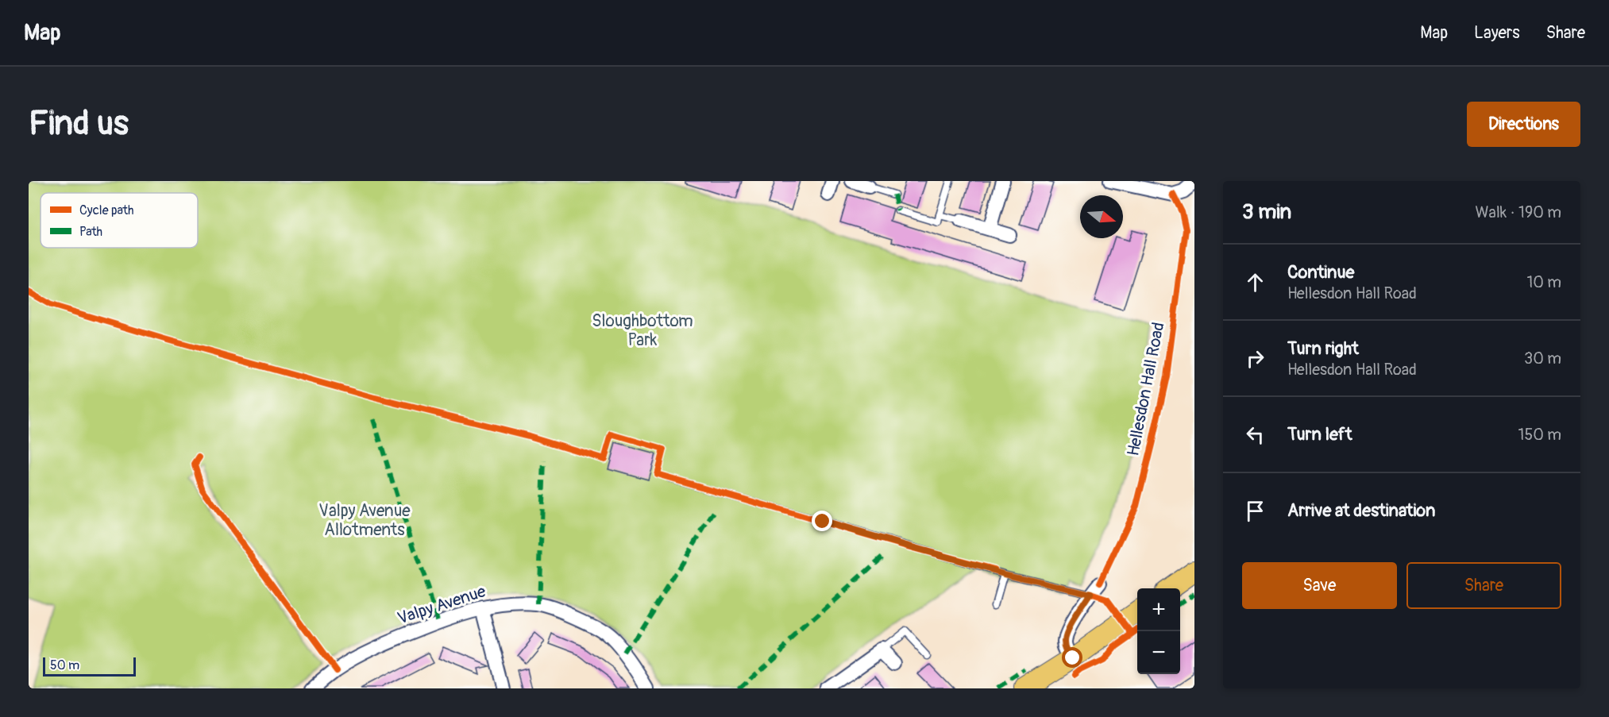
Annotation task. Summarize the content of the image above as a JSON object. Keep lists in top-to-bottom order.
{
  "streets": {
    "street": ["Valpy Avenue"],
    "cycle path": ["Hellesdon Hall Road"]
  },
  "parks": ["Sloughbottom Park", "Valpy Avenue Allotments"],
  "legend": ["Cycle path", "Path"],
  "scale_bar": "50 m",
  "north": "right",
  "page": {
    "header": "Map",
    "nav": ["Map", "Layers", "Share"],
    "buttons": [
      "Directions",
      ["Save", "Share"]
    ],
    "title": "Find us",
    "heading": ["3 min", "Walk · 190 m"],
    "list": [
      ["Continue", "Hellesdon Hall Road", "10 m"],
      ["Turn right", "Hellesdon Hall Road", "30 m"],
      ["Turn left", "150 m"],
      "Arrive at destination"
    ],
    "map_buttons": ["+", "−"],
    "scale": "50 m"
  }
}
